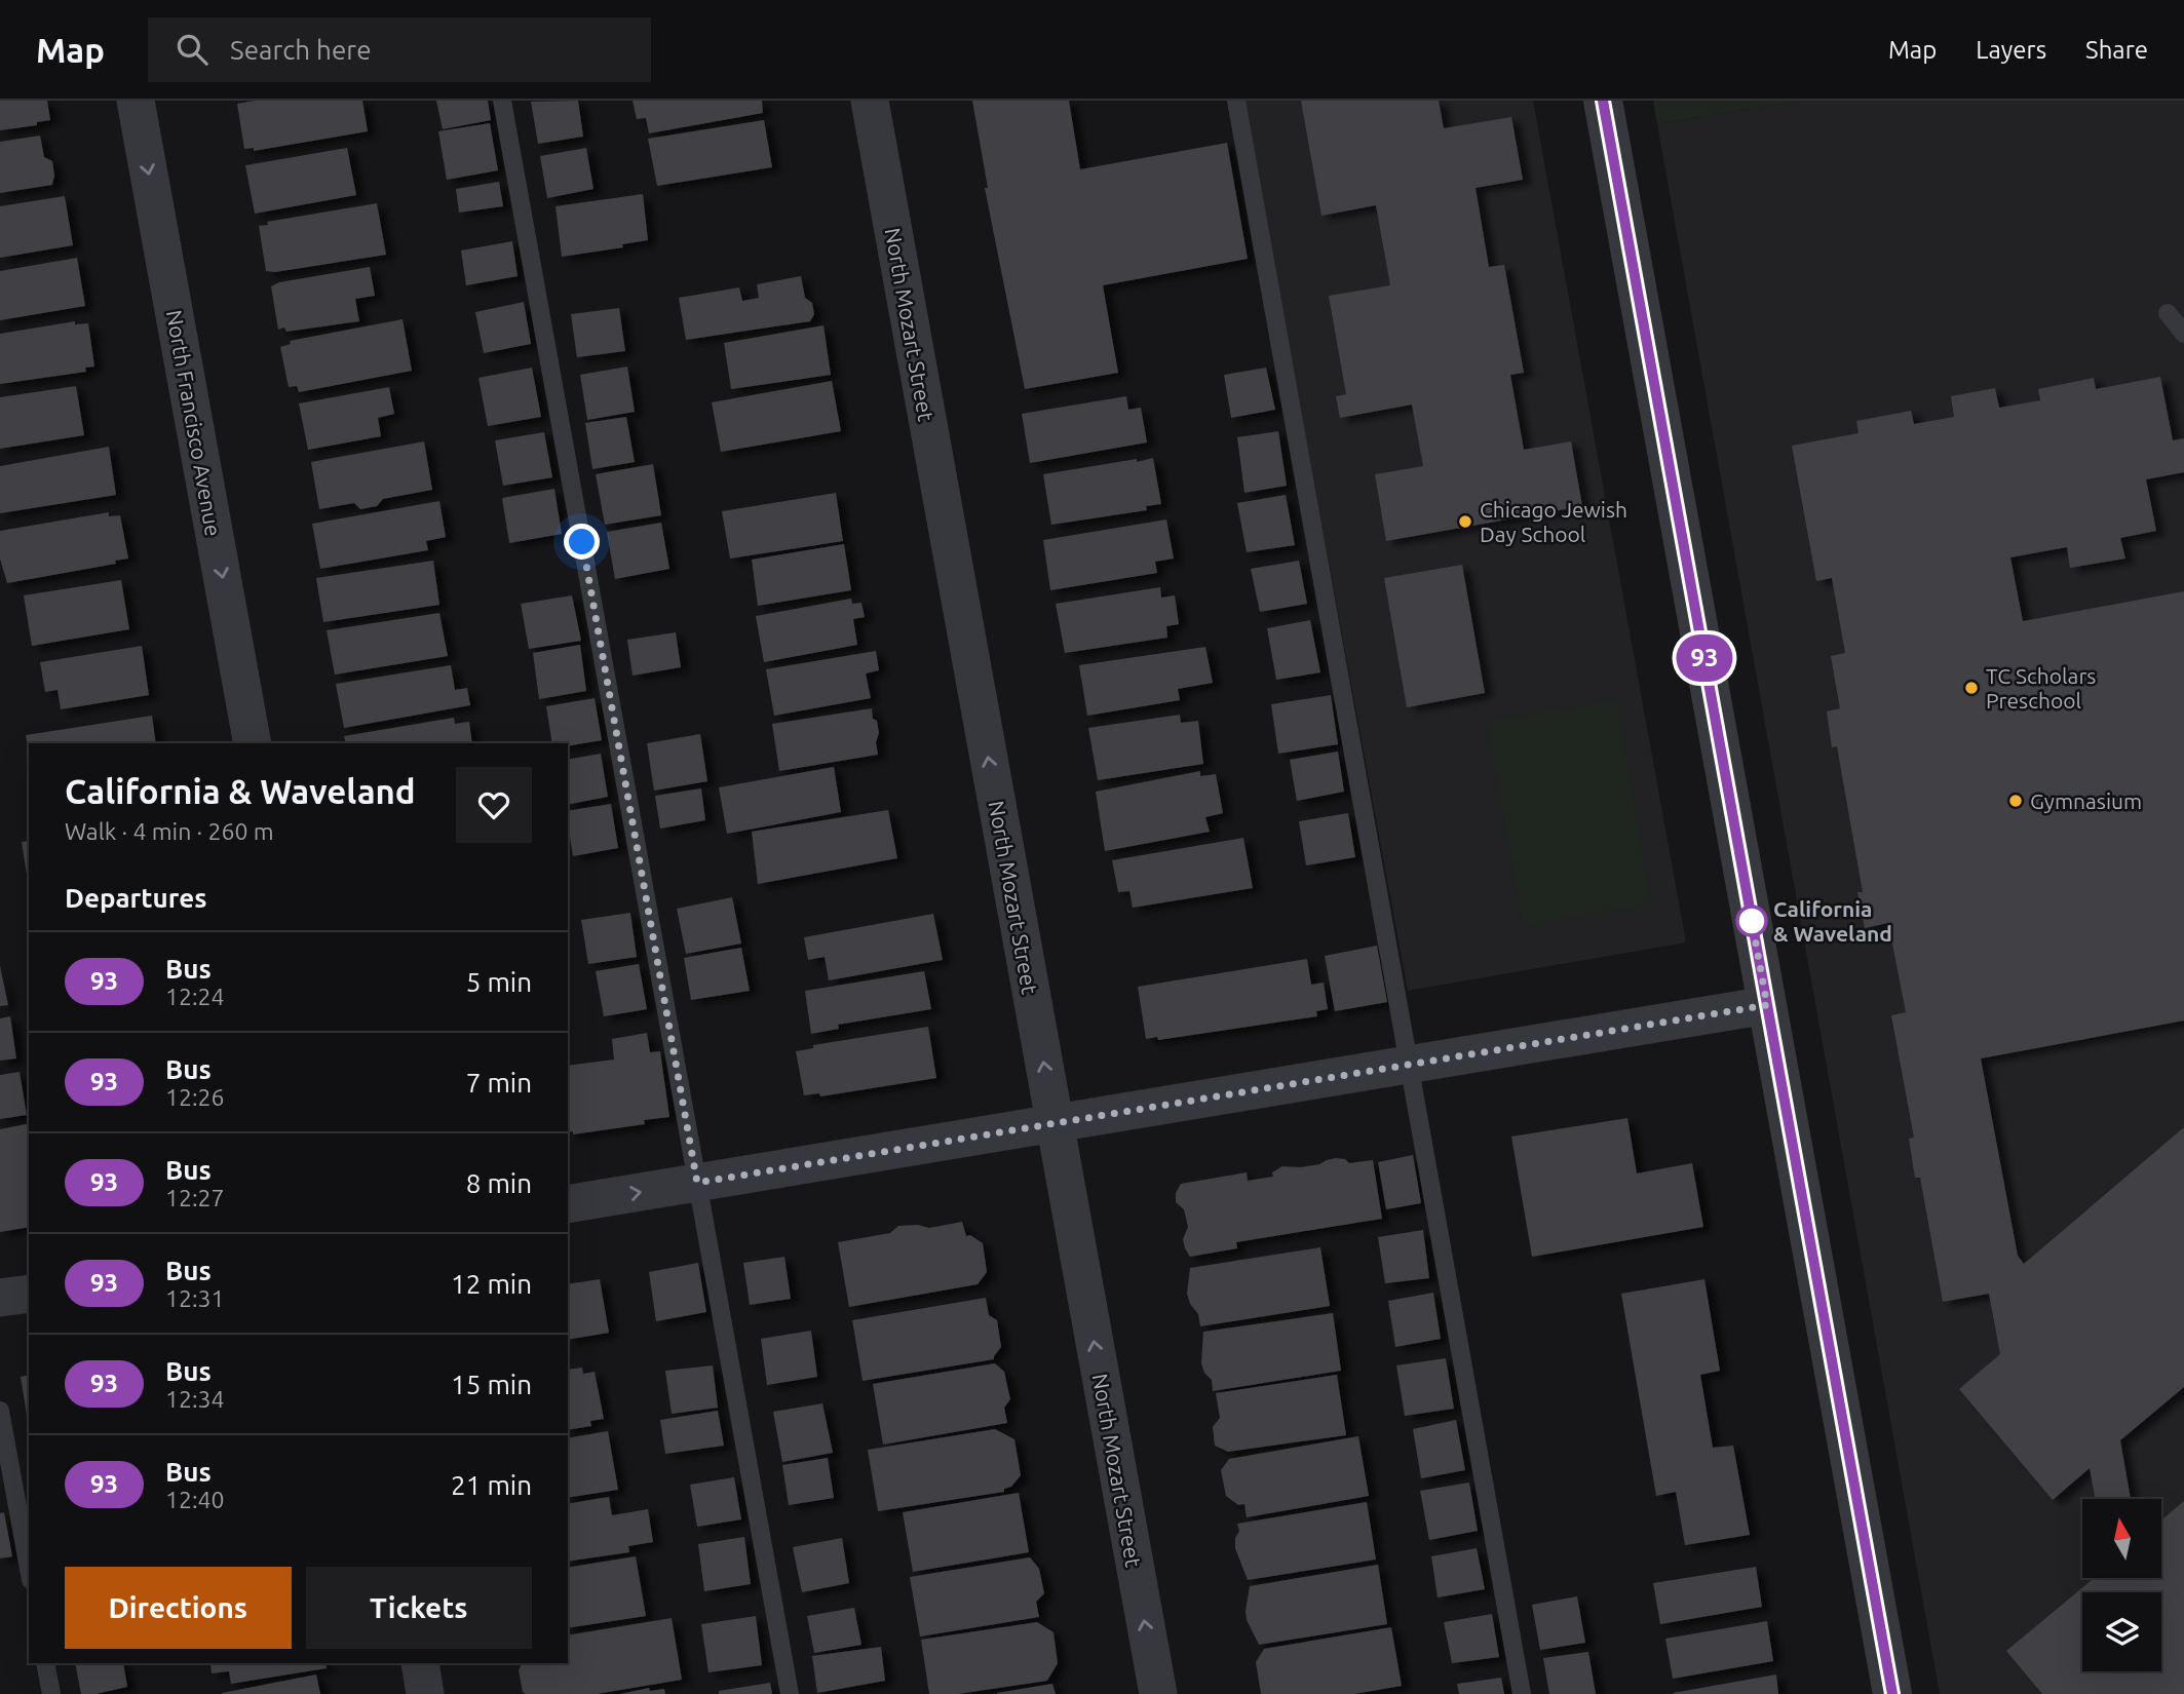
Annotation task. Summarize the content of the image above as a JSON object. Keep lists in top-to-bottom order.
{
  "streets": {
    "street": ["North Mozart Street", "North Francisco Avenue"]
  },
  "one_way": ["North Mozart Street", "North Francisco Avenue"],
  "places": [
    "Chicago Jewish Day School",
    "TC Scholars Preschool",
    "Gymnasium",
    "California & Waveland"
  ],
  "lines": ["bus line 93"],
  "north": "top",
  "page": {
    "header": "Map",
    "search": "Search here",
    "nav": ["Map", "Layers", "Share"],
    "on_map": "93",
    "heading": [
      ["California & Waveland", "Walk · 4 min · 260 m"],
      "Departures"
    ],
    "list": [
      {
        "mark": "93",
        "name": "Bus",
        "note": "12:24",
        "value": "5 min"
      },
      {
        "mark": "93",
        "name": "Bus",
        "note": "12:26",
        "value": "7 min"
      },
      {
        "mark": "93",
        "name": "Bus",
        "note": "12:27",
        "value": "8 min"
      },
      {
        "mark": "93",
        "name": "Bus",
        "note": "12:31",
        "value": "12 min"
      },
      {
        "mark": "93",
        "name": "Bus",
        "note": "12:34",
        "value": "15 min"
      },
      {
        "mark": "93",
        "name": "Bus",
        "note": "12:40",
        "value": "21 min"
      }
    ],
    "buttons": ["Directions", "Tickets"]
  }
}
